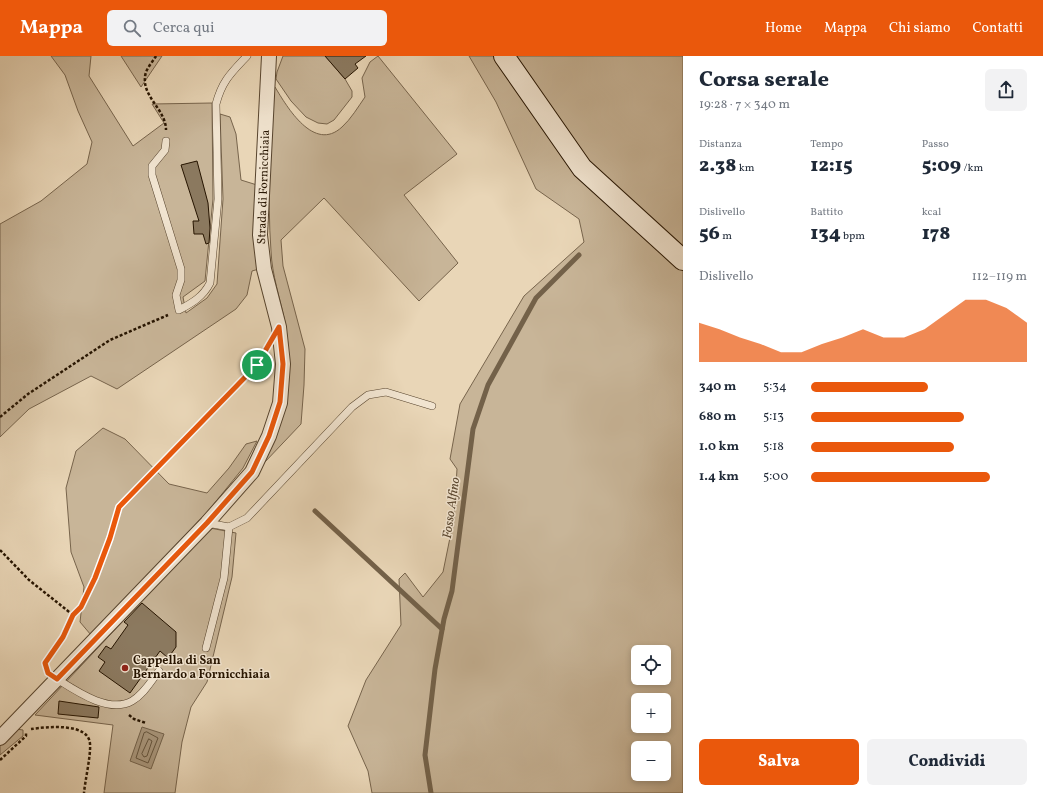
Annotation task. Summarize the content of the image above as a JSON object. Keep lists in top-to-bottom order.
{
  "streets": {
    "street": ["Strada di Fornicchiaia"]
  },
  "water": ["Fosso Alfino"],
  "places": ["Cappella di San Bernardo a Fornicchiaia"],
  "page": {
    "header": "Mappa",
    "search": "Cerca qui",
    "nav": [
      "Home",
      "Mappa",
      "Chi siamo",
      "Contatti"
    ],
    "heading": ["Corsa serale", "19:28 · 7 × 340 m"],
    "stats": [
      ["Distanza", "2.38 km"],
      ["Tempo", "12:15"],
      ["Passo", "5:09 /km"],
      ["Dislivello", "56 m"],
      ["Battito", "134 bpm"],
      ["kcal", "178"]
    ],
    "chart": ["Dislivello", "112–119 m"],
    "list": [
      {
        "name": "340 m",
        "note": "5:34"
      },
      {
        "name": "680 m",
        "note": "5:13"
      },
      {
        "name": "1.0 km",
        "note": "5:18"
      },
      {
        "name": "1.4 km",
        "note": "5:00"
      }
    ],
    "map_buttons": ["+", "−"],
    "buttons": ["Salva", "Condividi"]
  }
}
